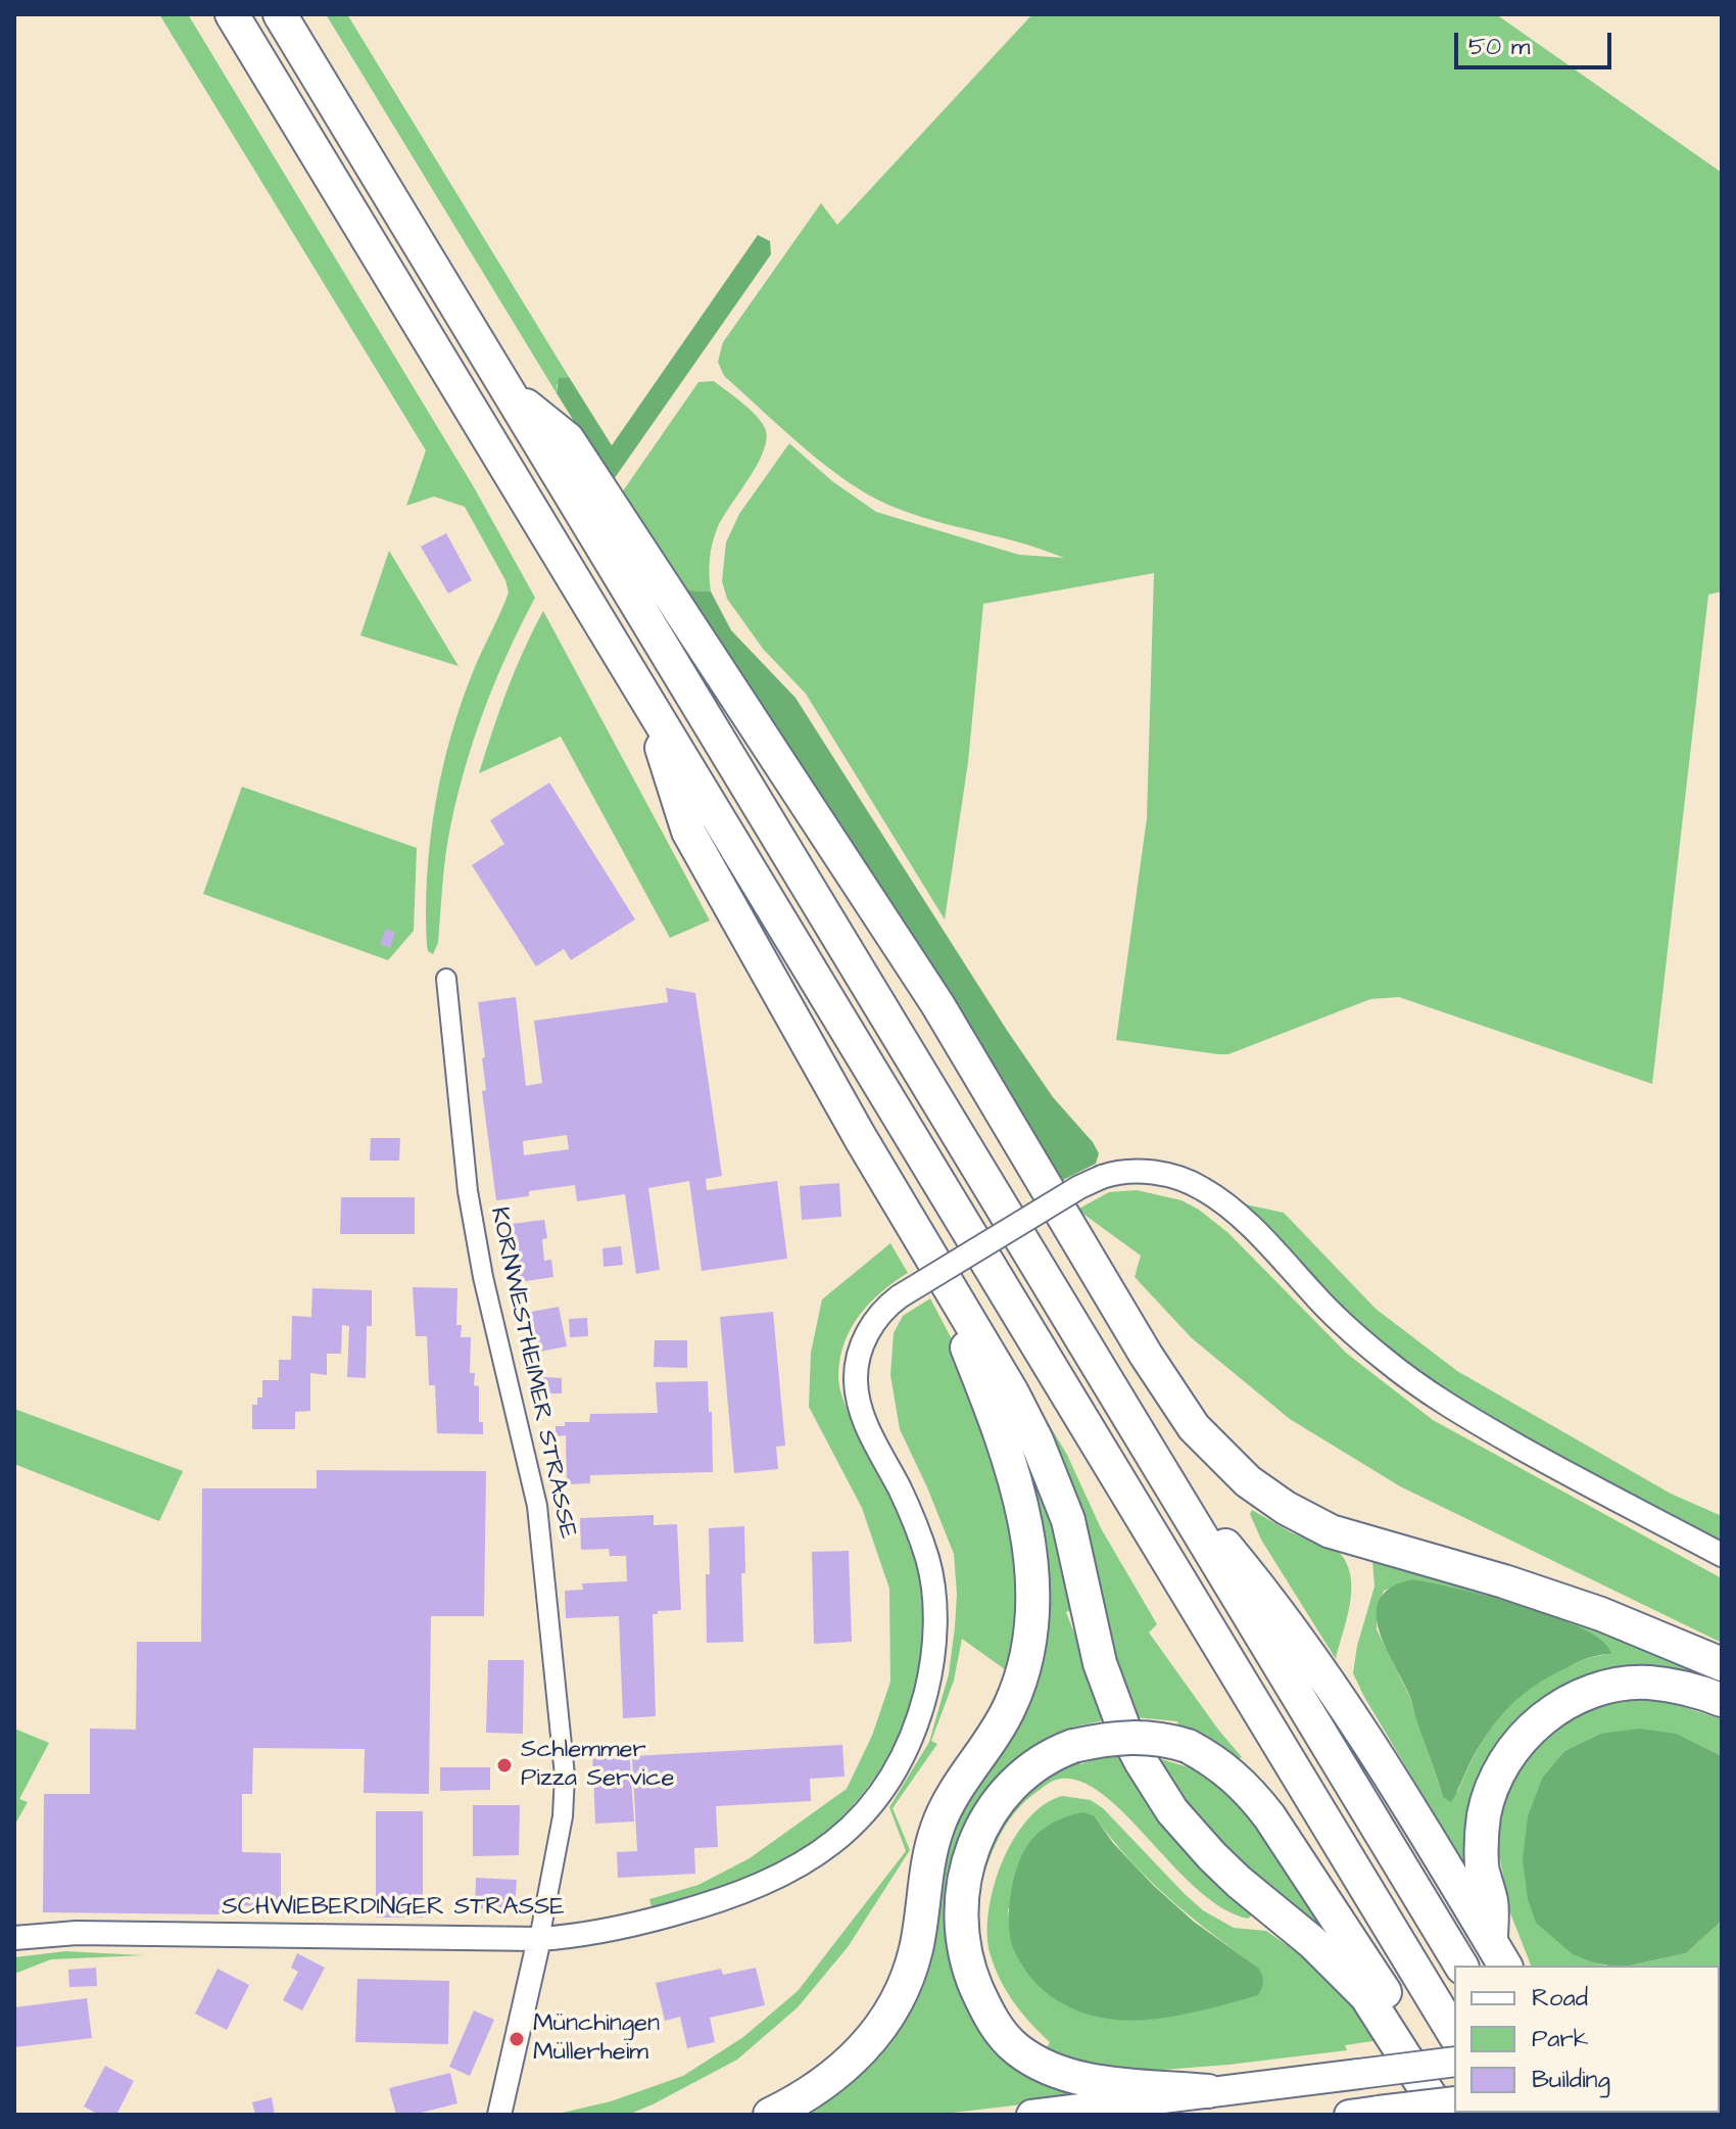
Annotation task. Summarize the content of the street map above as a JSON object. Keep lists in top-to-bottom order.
{
  "streets": {
    "street": ["KORNWESTHEIMER STRASSE", "SCHWIEBERDINGER STRASSE"]
  },
  "crossings": [
    ["KORNWESTHEIMER STRASSE", "SCHWIEBERDINGER STRASSE"]
  ],
  "places": ["Schlemmer Pizza Service", "Münchingen Müllerheim"],
  "legend": ["Road", "Park", "Building"],
  "scale_bar": "50 m"
}
